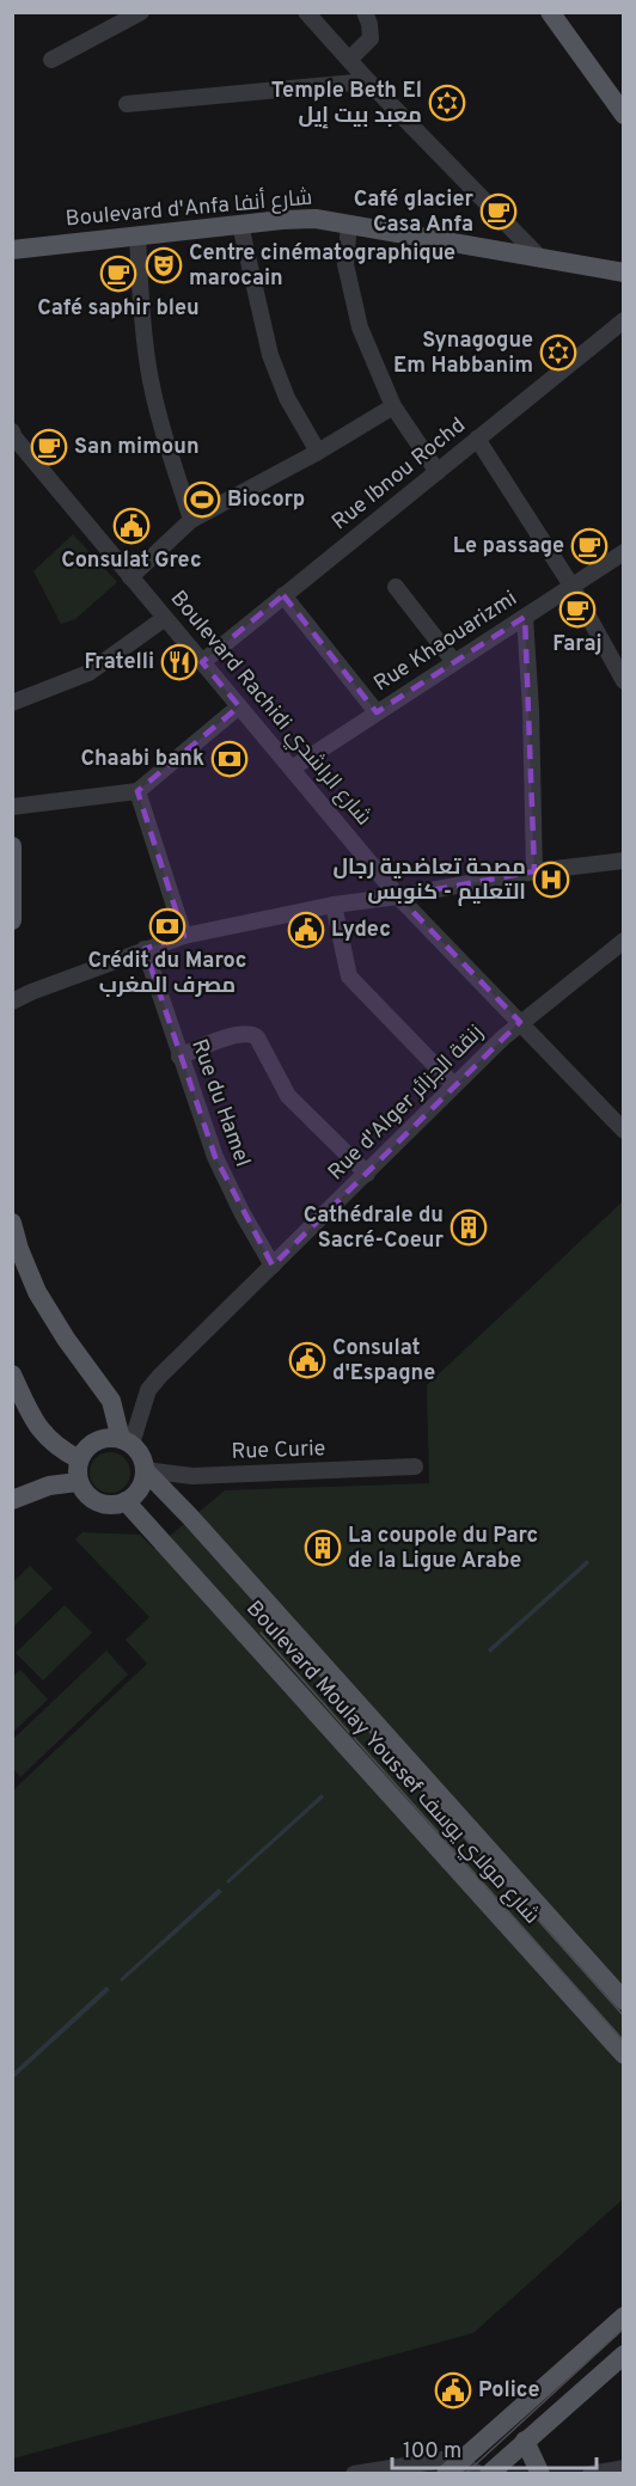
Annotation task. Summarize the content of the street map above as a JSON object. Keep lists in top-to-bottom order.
{
  "streets": {
    "main road": ["Boulevard d'Anfa شارع أنفا", "Boulevard Moulay Youssef شارع مولاي يوسف"],
    "street": [
      "Rue Ibnou Rochd",
      "Rue Khaouarizmi",
      "Boulevard Rachidi شارع الراشدي",
      "Rue du Hamel",
      "Rue d'Alger زنقة الجزائر",
      "Rue Curie"
    ]
  },
  "crossings": [
    ["Rue Ibnou Rochd", "Boulevard Rachidi شارع الراشدي"],
    ["Rue Khaouarizmi", "Boulevard Rachidi شارع الراشدي"],
    ["Boulevard Rachidi شارع الراشدي", "Rue d'Alger زنقة الجزائر"],
    ["Rue du Hamel", "Rue d'Alger زنقة الجزائر"],
    ["Rue d'Alger زنقة الجزائر", "Rue Curie"],
    ["Rue d'Alger زنقة الجزائر", "Boulevard Moulay Youssef شارع مولاي يوسف"],
    ["Rue Curie", "Boulevard Moulay Youssef شارع مولاي يوسف"]
  ],
  "places": {
    "synagogue": ["Temple Beth El معبد بيت إيل", "Synagogue Em Habbanim"],
    "cafe": [
      "Café glacier Casa Anfa",
      "Café saphir bleu",
      "San mimoun",
      "Le passage",
      "Faraj"
    ],
    "theatre": ["Centre cinématographique marocain"],
    "sports": ["Biocorp"],
    "public building": [
      "Consulat Grec",
      "Lydec",
      "Consulat d'Espagne",
      "Police"
    ],
    "restaurant": ["Fratelli"],
    "bank": ["Chaabi bank", "Crédit du Maroc مصرف المغرب"],
    "hospital": ["مصحة تعاضدية رجال التعليم - كنوبس"],
    "building": ["Cathédrale du Sacré-Coeur", "La coupole du Parc de la Ligue Arabe"]
  },
  "scale_bar": "100 m"
}
